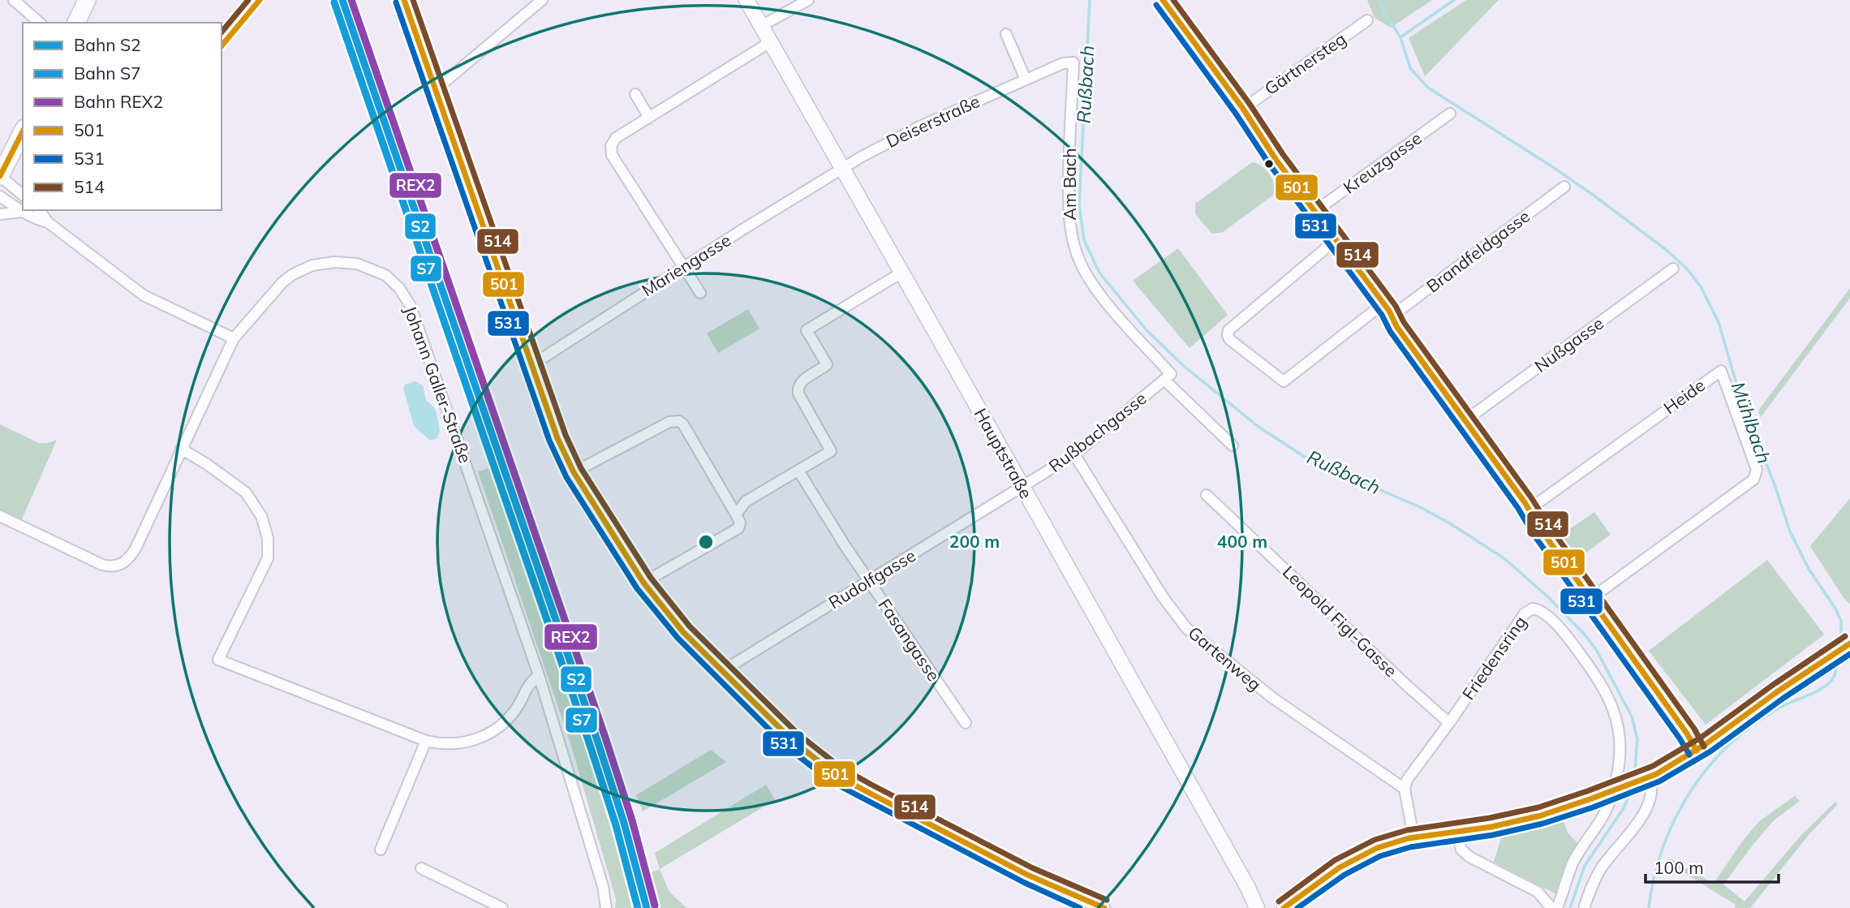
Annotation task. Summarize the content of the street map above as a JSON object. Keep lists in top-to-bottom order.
{
  "streets": {
    "main road": ["Hauptstraße"],
    "street": [
      "Gärtnersteg",
      "Deiserstraße",
      "Kreuzgasse",
      "Am Bach",
      "Brandfeldgasse",
      "Mariengasse",
      "Nußgasse",
      "Johann Galler-Straße",
      "Heide",
      "Rußbachgasse",
      "Rudolfgasse",
      "Leopold Figl-Gasse",
      "Fasangasse",
      "Friedensring",
      "Gartenweg"
    ]
  },
  "crossings": [
    ["Deiserstraße", "Am Bach"],
    ["Deiserstraße", "Mariengasse"],
    ["Deiserstraße", "Hauptstraße"],
    ["Am Bach", "Rußbachgasse"],
    ["Mariengasse", "Hauptstraße"],
    ["Rußbachgasse", "Hauptstraße"],
    ["Rußbachgasse", "Rudolfgasse"],
    ["Rußbachgasse", "Gartenweg"],
    ["Hauptstraße", "Rudolfgasse"],
    ["Rudolfgasse", "Fasangasse"],
    ["Leopold Figl-Gasse", "Friedensring"],
    ["Friedensring", "Gartenweg"]
  ],
  "water": ["Rußbach", "Mühlbach"],
  "lines": [
    "rail line S2",
    "rail line REX2",
    "transit line 501",
    "transit line 514",
    "rail line S7",
    "transit line 531"
  ],
  "legend": [
    "Bahn S2",
    "Bahn S7",
    "Bahn REX2",
    "501",
    "531",
    "514"
  ],
  "scale_bar": "100 m",
  "rings": ["200 m", "400 m"]
}
